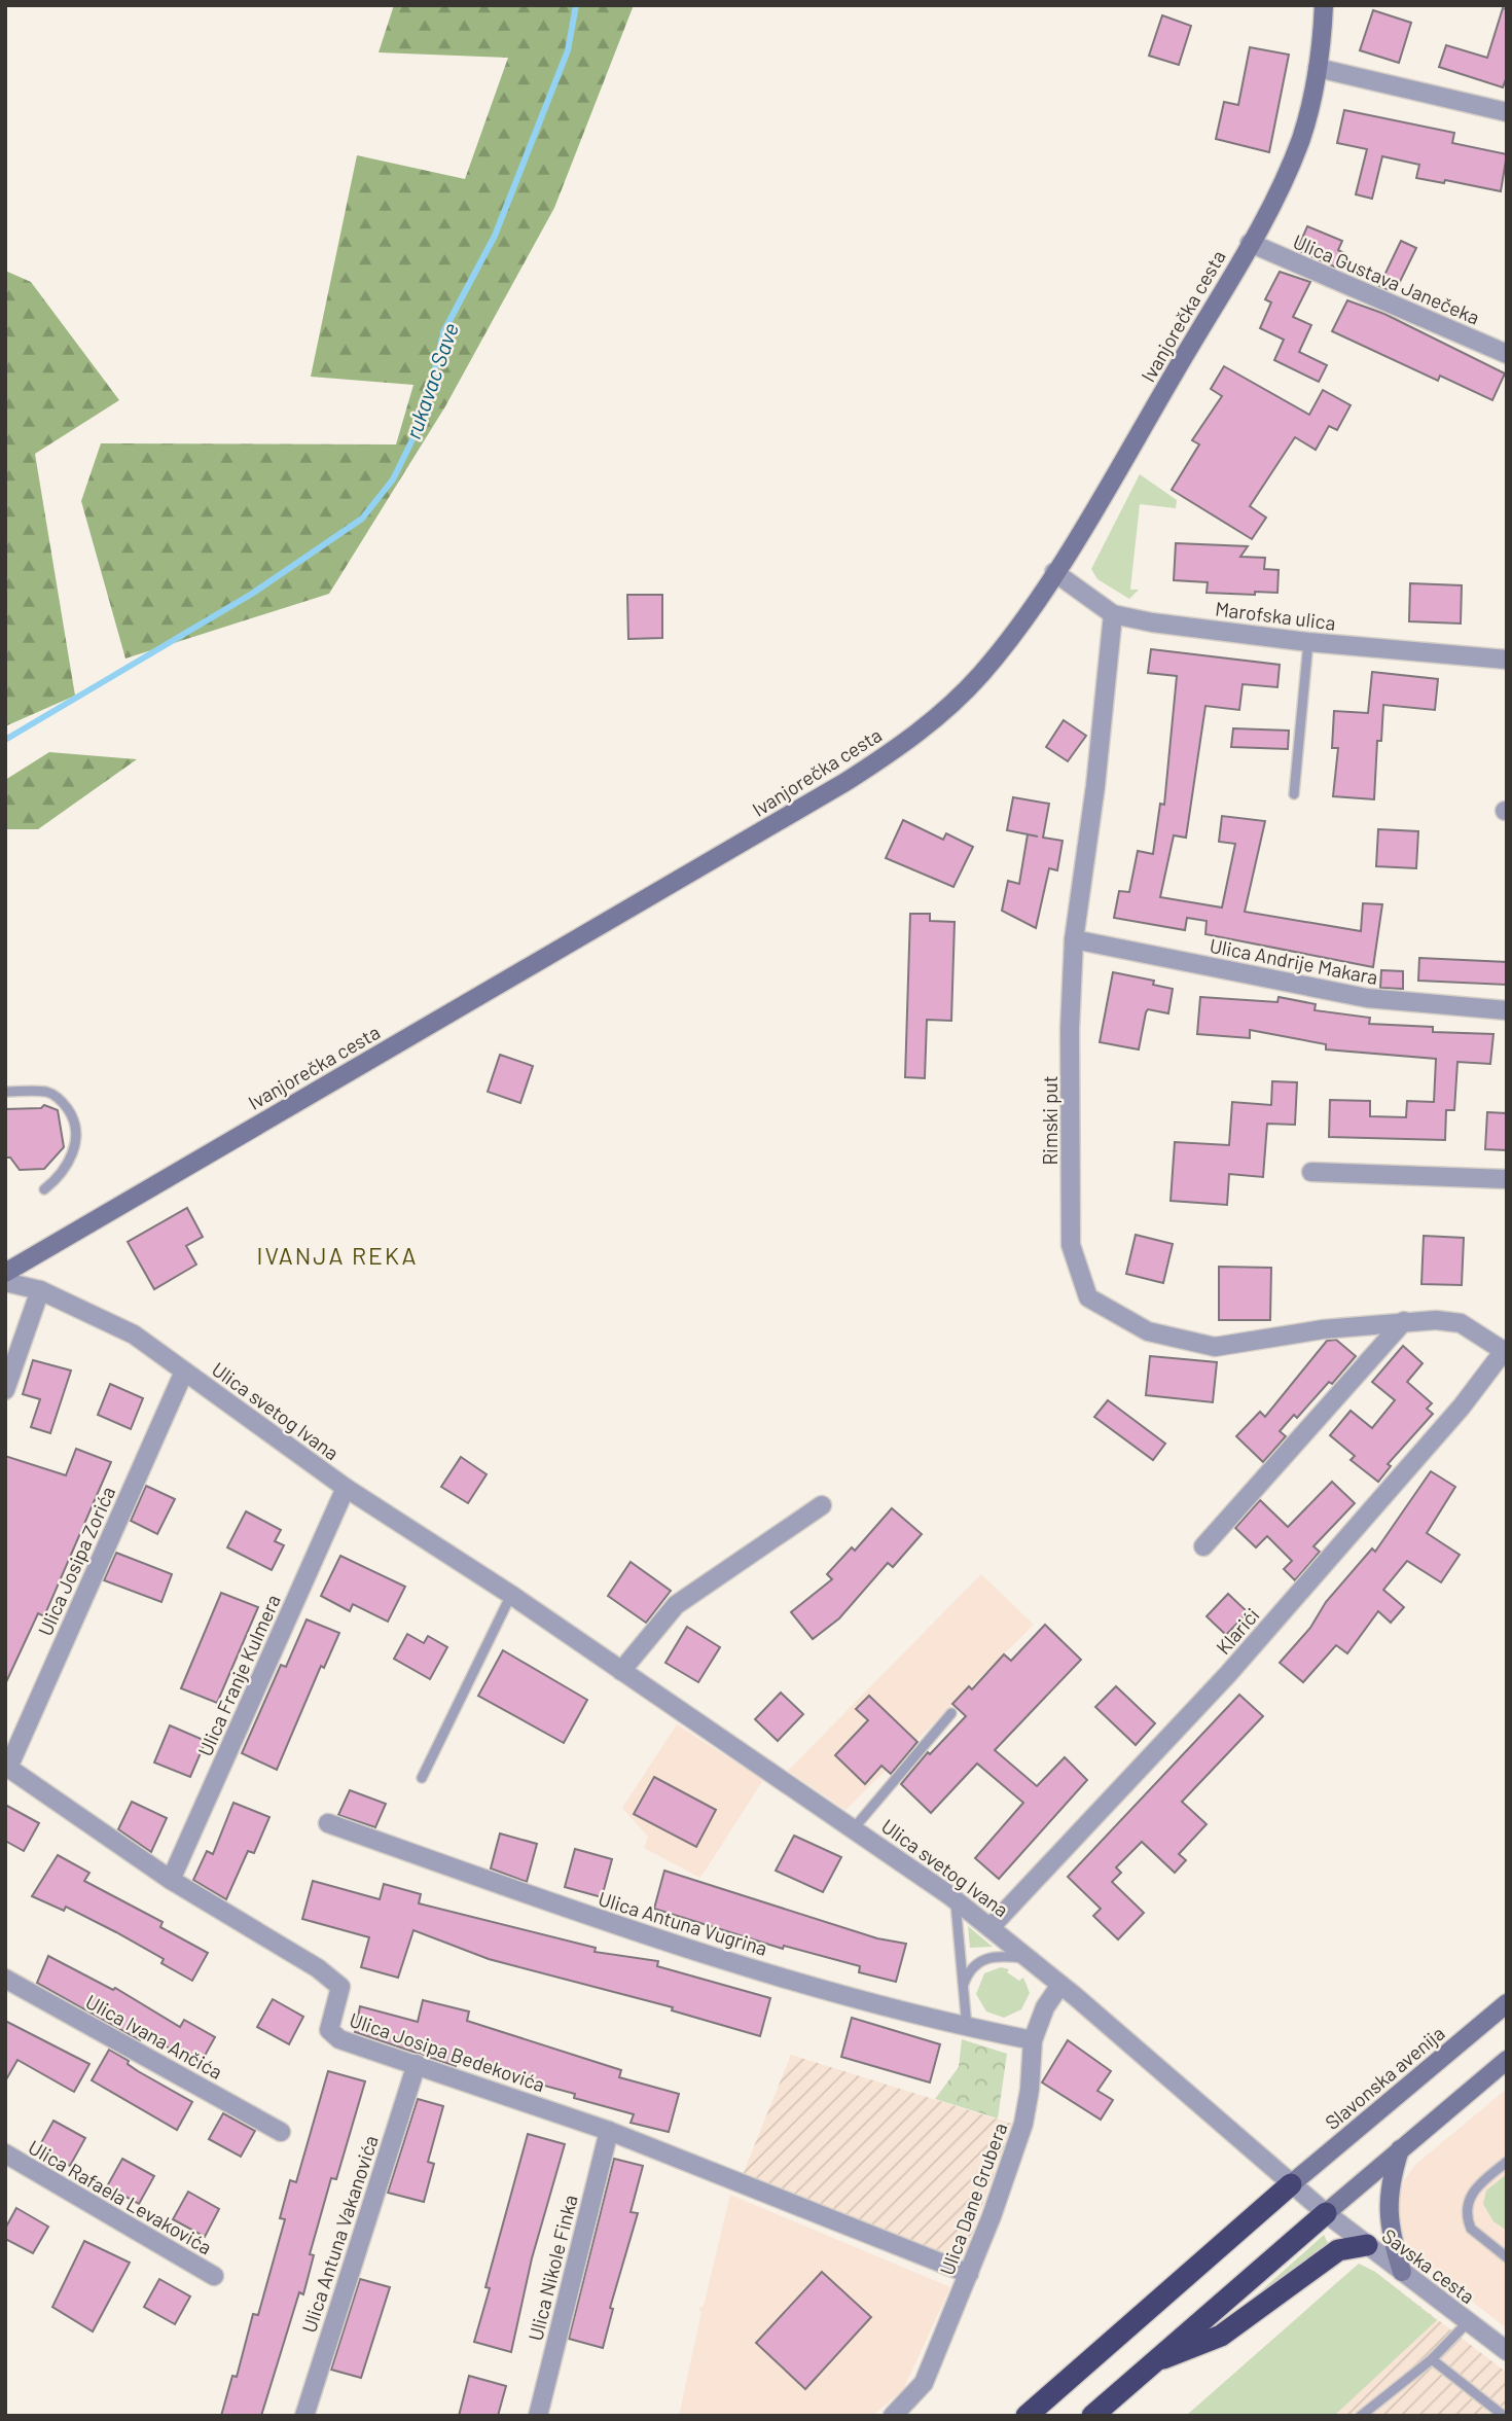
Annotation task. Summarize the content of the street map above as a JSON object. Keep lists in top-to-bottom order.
{
  "streets": {
    "main road": ["Ivanjorečka cesta", "Slavonska avenija"],
    "street": [
      "Ulica Gustava Janečeka",
      "Marofska ulica",
      "Ulica Andrije Makara",
      "Rimski put",
      "Ulica svetog Ivana",
      "Ulica Josipa Zorića",
      "Klarići",
      "Ulica Franje Kulmera",
      "Ulica Antuna Vugrina",
      "Ulica Ivana Ančića",
      "Ulica Josipa Bedekovića",
      "Ulica Rafaela Levakovića",
      "Ulica Dane Grubera",
      "Ulica Antuna Vakanovića",
      "Savska cesta",
      "Ulica Nikole Finka"
    ]
  },
  "crossings": [
    ["Ulica Gustava Janečeka", "Ivanjorečka cesta"],
    ["Ivanjorečka cesta", "Marofska ulica"],
    ["Marofska ulica", "Rimski put"],
    ["Ulica Andrije Makara", "Rimski put"],
    ["Rimski put", "Klarići"],
    ["Ulica svetog Ivana", "Ulica Josipa Zorića"],
    ["Ulica svetog Ivana", "Klarići"],
    ["Ulica svetog Ivana", "Ulica Franje Kulmera"],
    ["Ulica svetog Ivana", "Ulica Antuna Vugrina"],
    ["Ulica svetog Ivana", "Slavonska avenija"],
    ["Ulica svetog Ivana", "Ulica Dane Grubera"],
    ["Ulica svetog Ivana", "Savska cesta"],
    ["Ulica Josipa Zorića", "Ulica Josipa Bedekovića"],
    ["Ulica Franje Kulmera", "Ulica Josipa Bedekovića"],
    ["Ulica Antuna Vugrina", "Ulica Dane Grubera"],
    ["Ulica Josipa Bedekovića", "Ulica Dane Grubera"],
    ["Ulica Josipa Bedekovića", "Ulica Antuna Vakanovića"],
    ["Ulica Josipa Bedekovića", "Ulica Nikole Finka"]
  ],
  "districts": ["IVANJA REKA"],
  "water": ["rukavac Save"]
}
